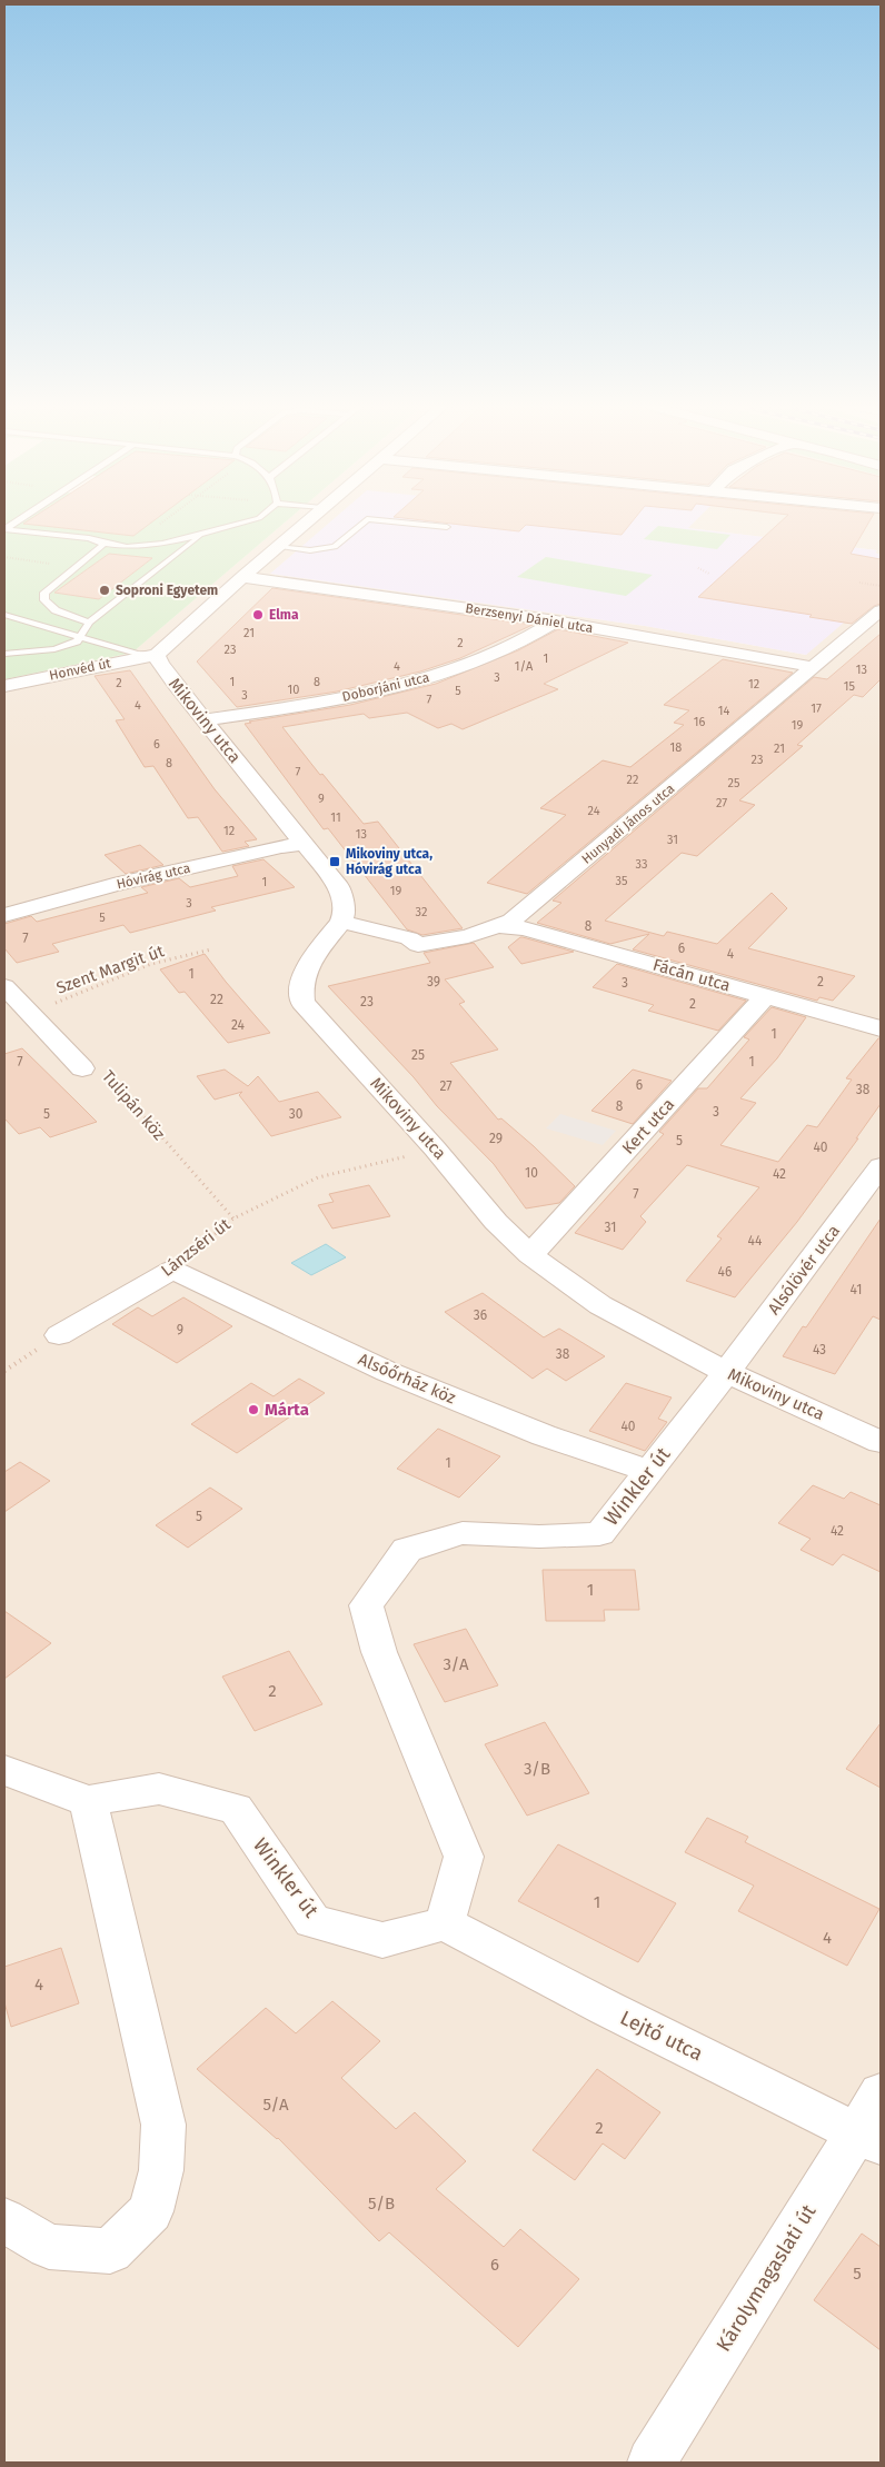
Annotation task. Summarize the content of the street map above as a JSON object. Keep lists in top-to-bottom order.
{
  "streets": {
    "street": [
      "Berzsenyi Dániel utca",
      "Honvéd út",
      "Doborjáni utca",
      "Mikoviny utca",
      "Hunyadi János utca",
      "Hóvirág utca",
      "Fácán utca",
      "Tulipán köz",
      "Kert utca",
      "Lánzséri út",
      "Alsólövér utca",
      "Alsóőrház köz",
      "Winkler út",
      "Lejtő utca",
      "Károlymagaslati út"
    ],
    "path": ["Szent Margit út"]
  },
  "crossings": [
    ["Berzsenyi Dániel utca", "Doborjáni utca"],
    ["Berzsenyi Dániel utca", "Hunyadi János utca"],
    ["Honvéd út", "Mikoviny utca"],
    ["Doborjáni utca", "Mikoviny utca"],
    ["Mikoviny utca", "Hunyadi János utca"],
    ["Mikoviny utca", "Hóvirág utca"],
    ["Mikoviny utca", "Kert utca"],
    ["Mikoviny utca", "Lánzséri út"],
    ["Mikoviny utca", "Alsólövér utca"],
    ["Mikoviny utca", "Winkler út"],
    ["Hunyadi János utca", "Fácán utca"],
    ["Fácán utca", "Kert utca"],
    ["Tulipán köz", "Lánzséri út"],
    ["Lánzséri út", "Alsóőrház köz"],
    ["Alsólövér utca", "Winkler út"],
    ["Alsóőrház köz", "Winkler út"],
    ["Winkler út", "Lejtő utca"],
    ["Lejtő utca", "Károlymagaslati út"]
  ],
  "places": {
    "other": ["Soproni Egyetem", "Elma", "Márta"],
    "transit": ["Mikoviny utca, Hóvirág utca"]
  },
  "house_numbers": [
    "21",
    "2",
    "23",
    "1",
    "4",
    "1/A",
    "13",
    "3",
    "1",
    "8",
    "2",
    "12",
    "15",
    "10",
    "5",
    "3",
    "7",
    "4",
    "17",
    "14",
    "16",
    "19",
    "6",
    "18",
    "21",
    "23",
    "8",
    "7",
    "22",
    "25",
    "9",
    "27",
    "24",
    "11",
    "12",
    "13",
    "31",
    "33",
    "35",
    "1",
    "19",
    "3",
    "32",
    "5",
    "8",
    "7",
    "6",
    "4",
    "1",
    "39",
    "2",
    "3",
    "22",
    "23",
    "2",
    "24",
    "1",
    "25",
    "7",
    "1",
    "6",
    "27",
    "38",
    "8",
    "3",
    "5",
    "30",
    "29",
    "5",
    "40",
    "10",
    "42",
    "7",
    "31",
    "44",
    "46",
    "41",
    "36",
    "9",
    "43",
    "38",
    "40",
    "1",
    "5",
    "42",
    "1",
    "3/A",
    "2",
    "3/B",
    "1",
    "4",
    "4",
    "5/A",
    "2",
    "5/B",
    "6",
    "5"
  ]
}
